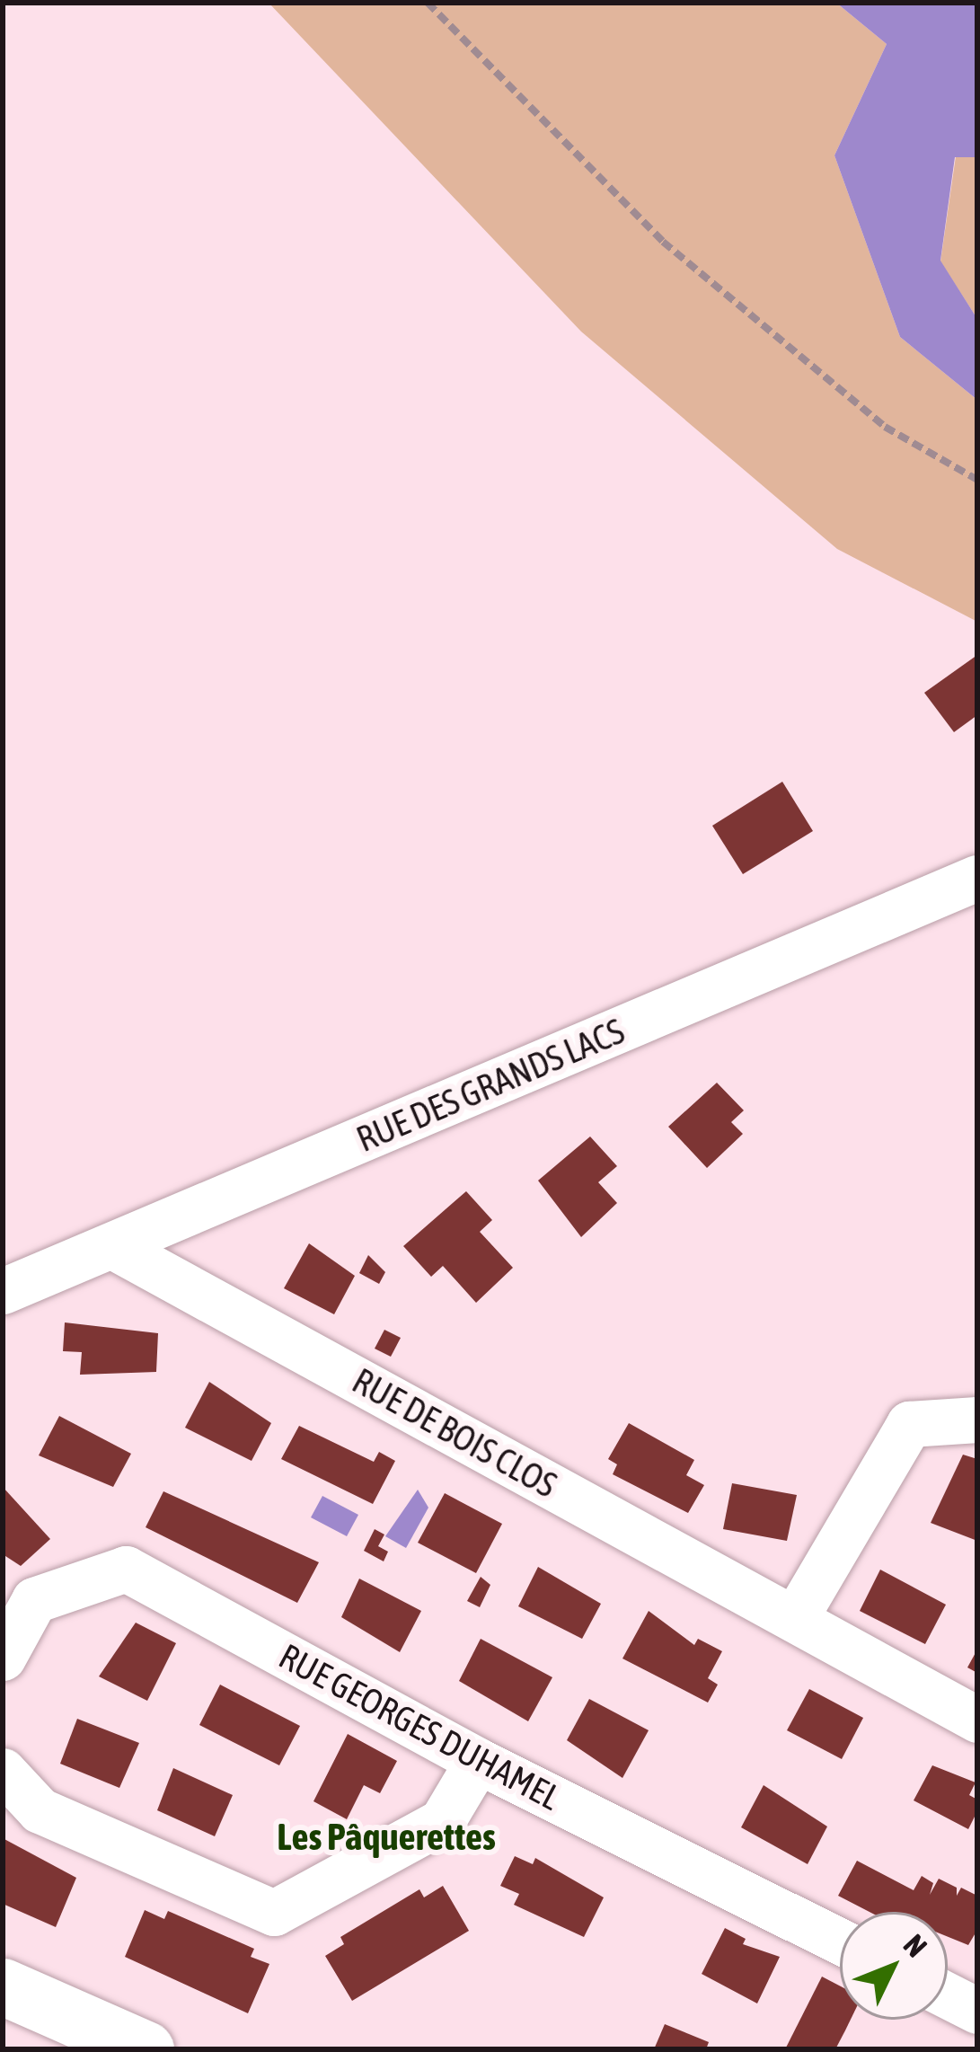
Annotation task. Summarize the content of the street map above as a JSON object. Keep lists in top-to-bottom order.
{
  "streets": {
    "street": ["RUE DES GRANDS LACS", "RUE DE BOIS CLOS", "RUE GEORGES DUHAMEL"]
  },
  "crossings": [
    ["RUE DES GRANDS LACS", "RUE DE BOIS CLOS"]
  ],
  "districts": ["Les Pâquerettes"],
  "north": "top right"
}
